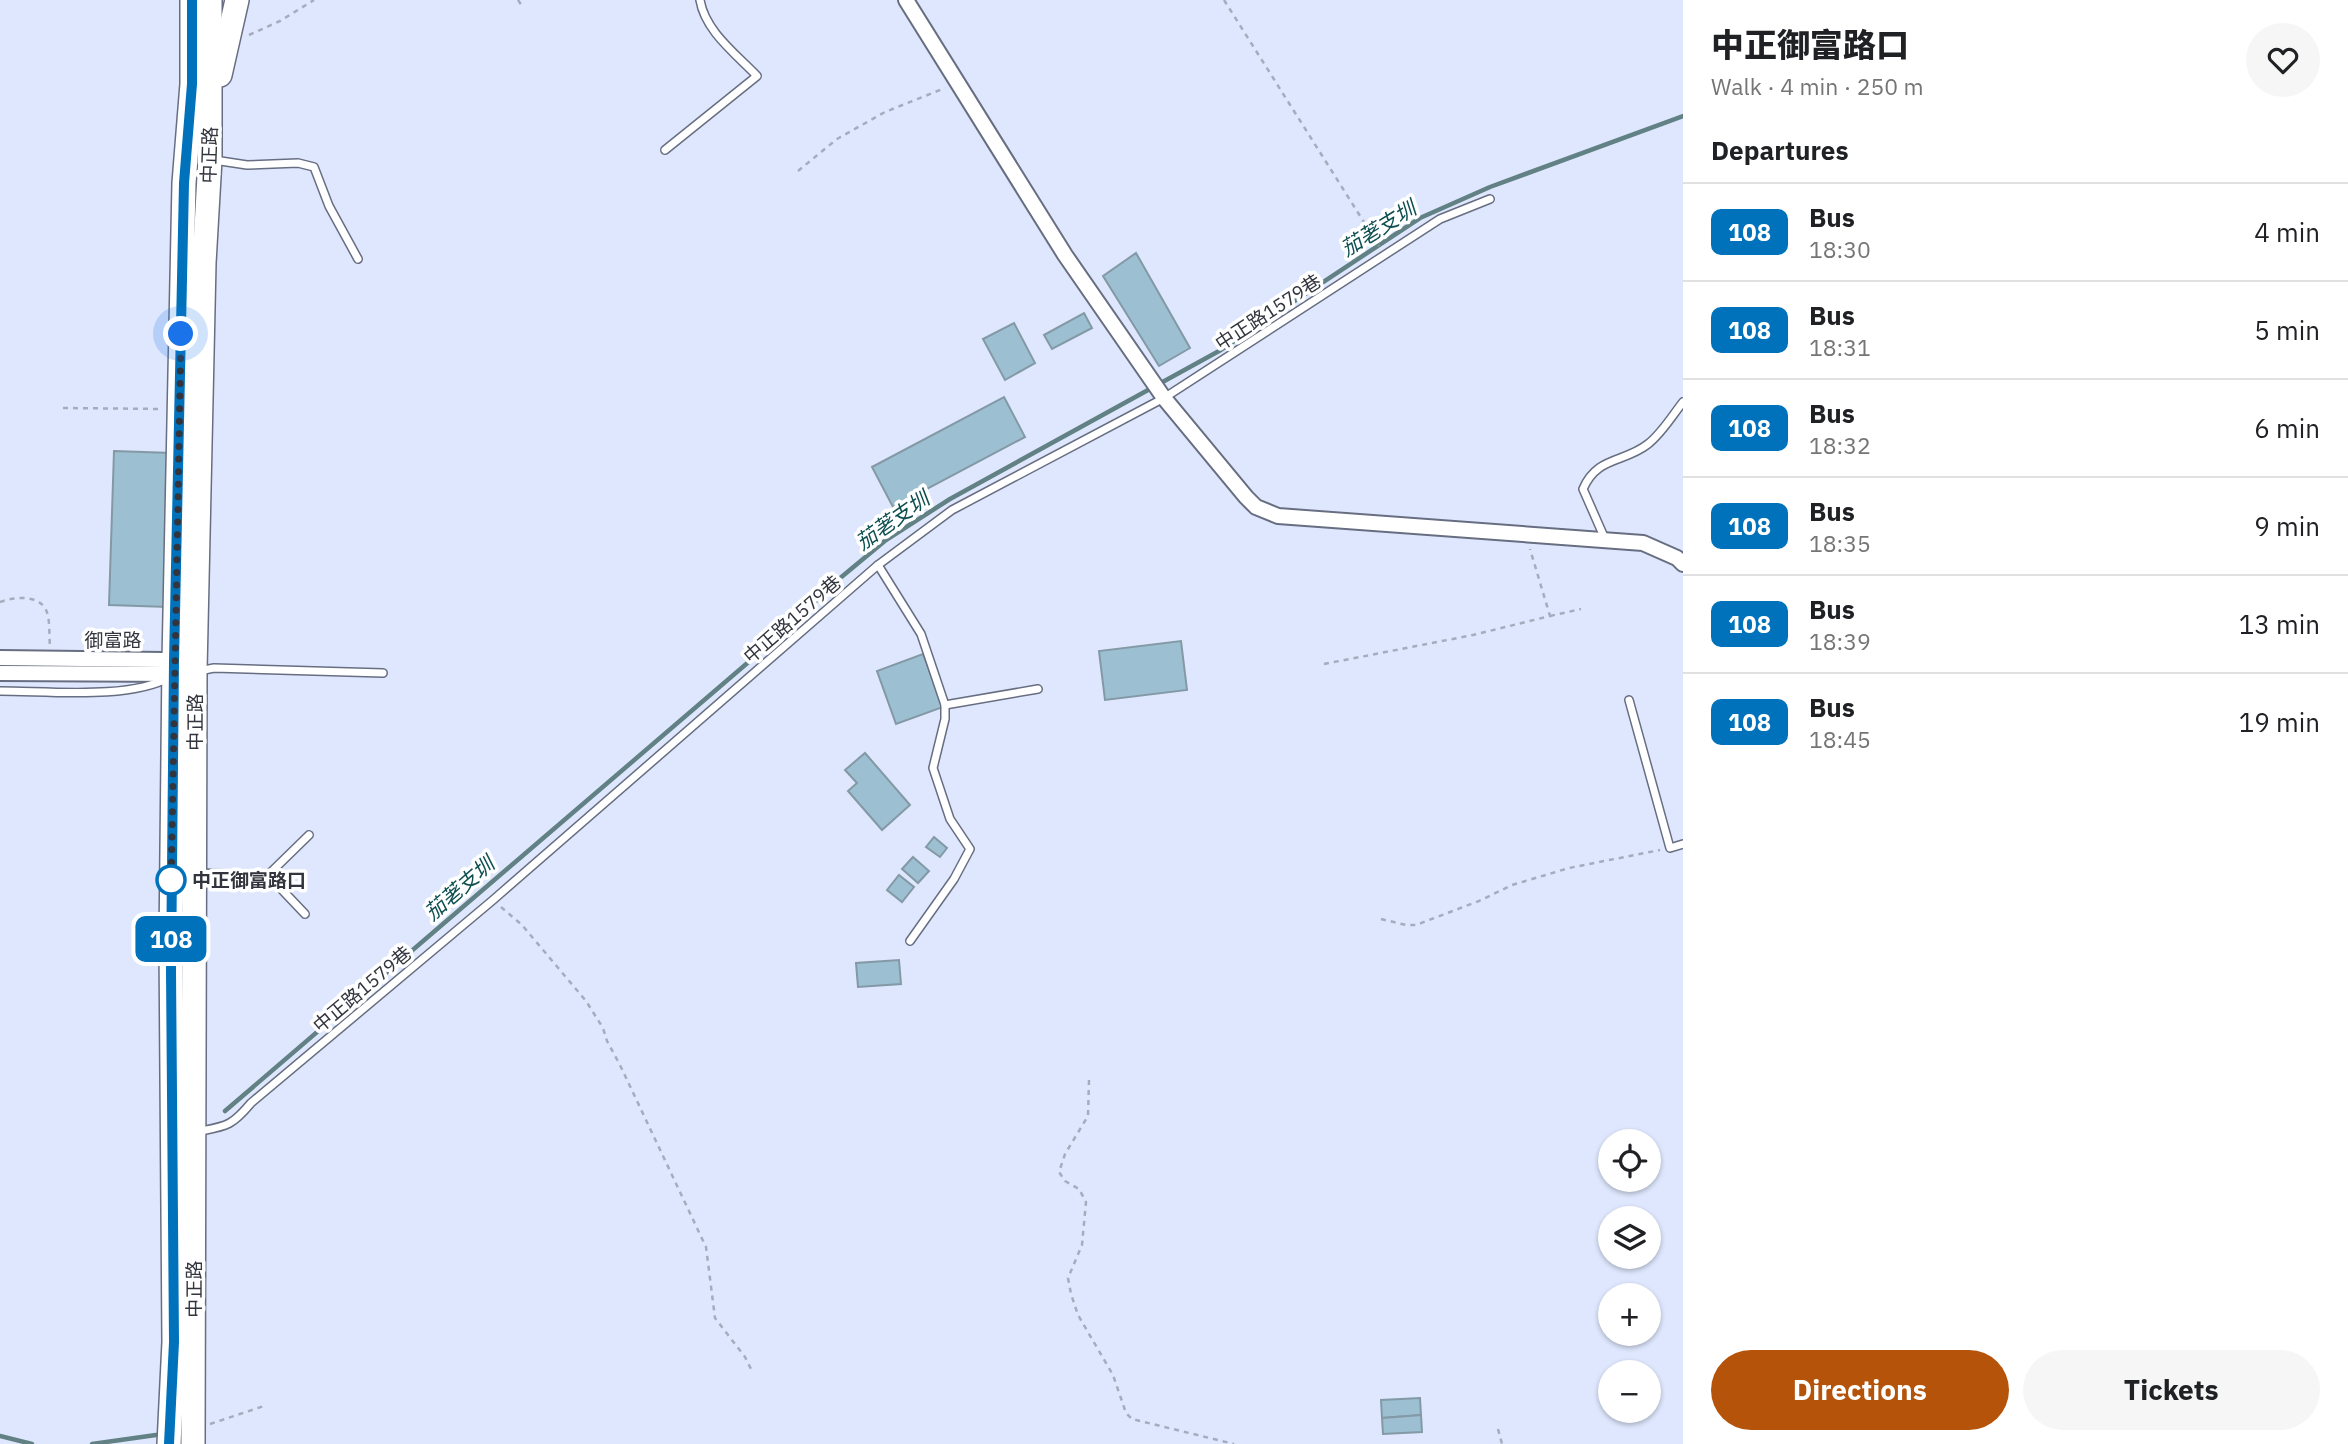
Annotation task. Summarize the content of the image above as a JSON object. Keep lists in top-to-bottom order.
{
  "streets": {
    "main road": ["中正路"],
    "street": ["御富路"],
    "lane": ["中正路1579巷"]
  },
  "crossings": [
    ["中正路", "中正路1579巷"],
    ["中正路", "御富路"]
  ],
  "water": ["茄荖支圳"],
  "places": ["中正御富路口"],
  "lines": ["bus line 108"],
  "page": {
    "on_map": "108",
    "heading": [
      ["中正御富路口", "Walk · 4 min · 250 m"],
      "Departures"
    ],
    "list": [
      {
        "mark": "108",
        "name": "Bus",
        "note": "18:30",
        "value": "4 min"
      },
      {
        "mark": "108",
        "name": "Bus",
        "note": "18:31",
        "value": "5 min"
      },
      {
        "mark": "108",
        "name": "Bus",
        "note": "18:32",
        "value": "6 min"
      },
      {
        "mark": "108",
        "name": "Bus",
        "note": "18:35",
        "value": "9 min"
      },
      {
        "mark": "108",
        "name": "Bus",
        "note": "18:39",
        "value": "13 min"
      },
      {
        "mark": "108",
        "name": "Bus",
        "note": "18:45",
        "value": "19 min"
      }
    ],
    "map_buttons": ["+", "−"],
    "buttons": ["Directions", "Tickets"]
  }
}
